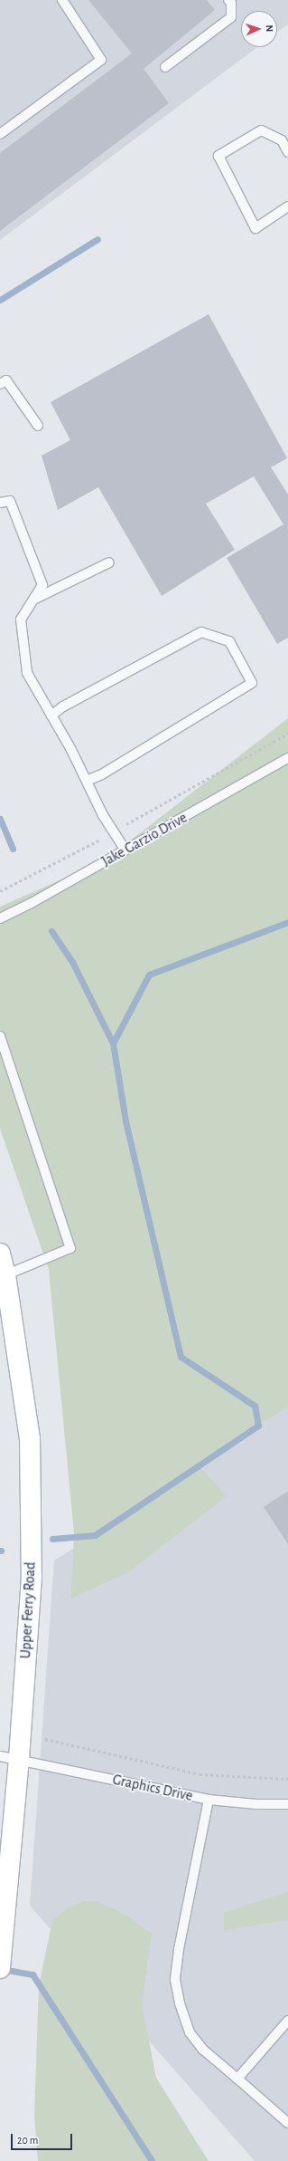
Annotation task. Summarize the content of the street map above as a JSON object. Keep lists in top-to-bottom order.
{
  "streets": {
    "main road": ["Upper Ferry Road"],
    "lane": ["Jake Garzio Drive", "Graphics Drive"]
  },
  "crossings": [
    ["Upper Ferry Road", "Graphics Drive"]
  ],
  "scale_bar": "20 m",
  "north": "right"
}
